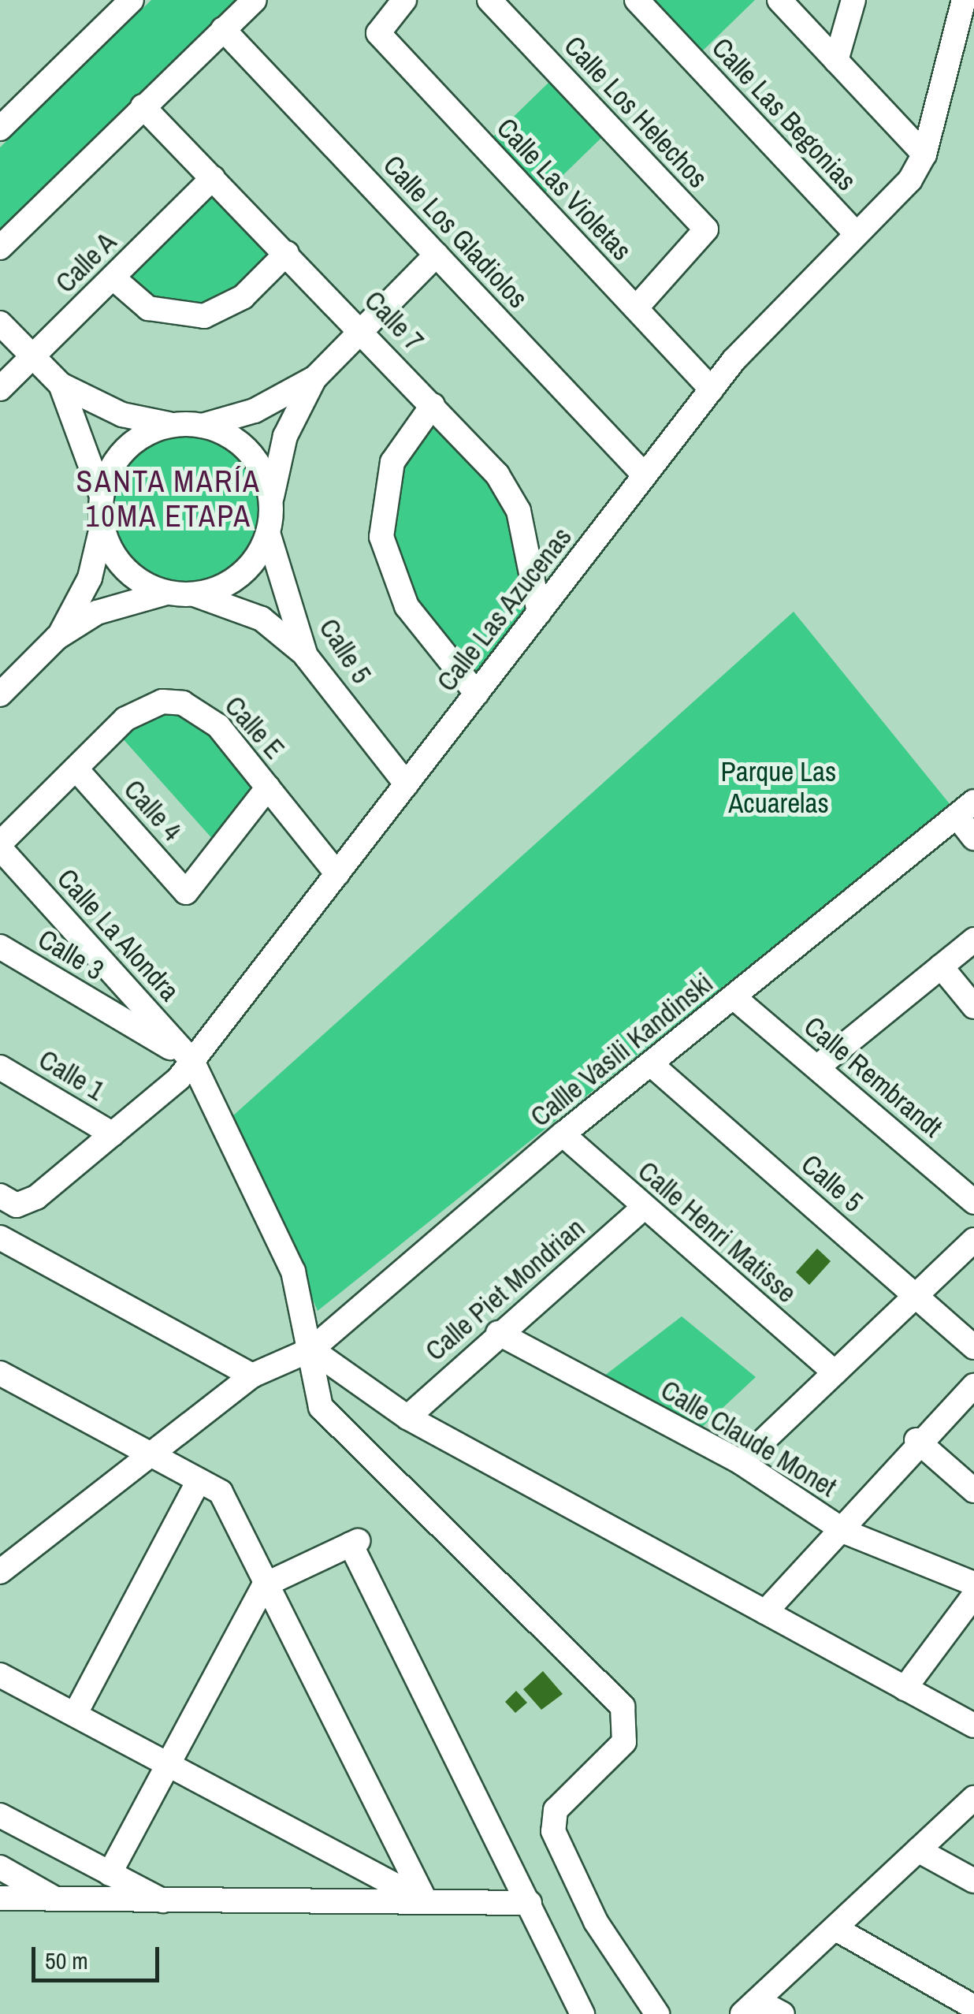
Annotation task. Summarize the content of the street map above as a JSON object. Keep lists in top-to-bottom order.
{
  "streets": {
    "street": [
      "Calle Los Helechos",
      "Calle Las Begonias",
      "Calle Las Violetas",
      "Calle Los Gladiolos",
      "Calle A",
      "Calle 7",
      "Calle Las Azucenas",
      "Calle 5",
      "Calle E",
      "Calle 4",
      "Calle La Alondra",
      "Calle 3",
      "Callle Vasili Kandinski",
      "Calle 1",
      "Calle Rembrandt",
      "Calle Henri Matisse",
      "Calle Piet Mondrian",
      "Calle Claude Monet"
    ]
  },
  "crossings": [
    ["Calle Los Helechos", "Calle Las Violetas"],
    ["Calle Las Begonias", "Calle Las Azucenas"],
    ["Calle Las Violetas", "Calle Las Azucenas"],
    ["Calle Los Gladiolos", "Calle Las Azucenas"],
    ["Calle A", "Calle 7"],
    ["Calle 7", "Calle Las Azucenas"],
    ["Calle Las Azucenas", "Calle 5"],
    ["Calle Las Azucenas", "Calle E"],
    ["Calle Las Azucenas", "Calle La Alondra"],
    ["Calle Las Azucenas", "Calle 3"],
    ["Calle Las Azucenas", "Calle 1"],
    ["Calle 5", "Callle Vasili Kandinski"],
    ["Calle E", "Calle 4"],
    ["Calle E", "Calle La Alondra"],
    ["Calle La Alondra", "Calle 3"],
    ["Calle La Alondra", "Callle Vasili Kandinski"],
    ["Callle Vasili Kandinski", "Calle Rembrandt"],
    ["Callle Vasili Kandinski", "Calle Henri Matisse"],
    ["Calle Henri Matisse", "Calle Piet Mondrian"],
    ["Calle Piet Mondrian", "Calle Claude Monet"]
  ],
  "districts": ["SANTA MARÍA 10MA ETAPA"],
  "parks": ["Parque Las Acuarelas"],
  "scale_bar": "50 m"
}
